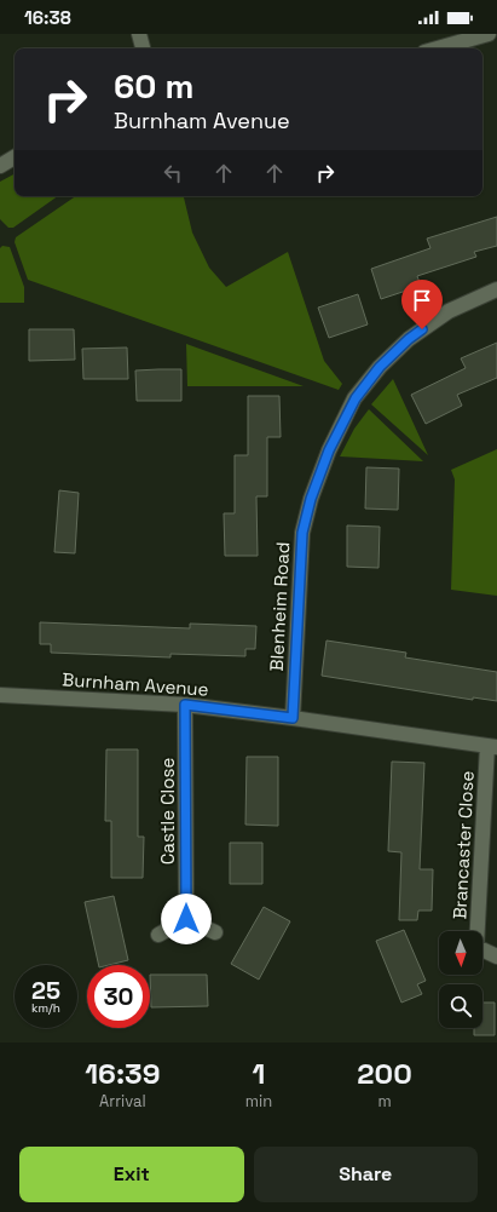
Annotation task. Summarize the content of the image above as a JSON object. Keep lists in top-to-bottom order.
{
  "streets": {
    "street": [
      "Blenheim Road",
      "Burnham Avenue",
      "Castle Close",
      "Brancaster Close"
    ]
  },
  "crossings": [
    ["Blenheim Road", "Burnham Avenue"],
    ["Burnham Avenue", "Castle Close"],
    ["Burnham Avenue", "Brancaster Close"]
  ],
  "north": "bottom",
  "page": {
    "status": "16:38",
    "turn": ["60 m", "Burnham Avenue"],
    "speed": "25 km/h",
    "limit": "30",
    "eta": [
      "16:39",
      "Arrival",
      "1",
      "min",
      "200",
      "m"
    ],
    "buttons": ["Exit", "Share"]
  }
}
